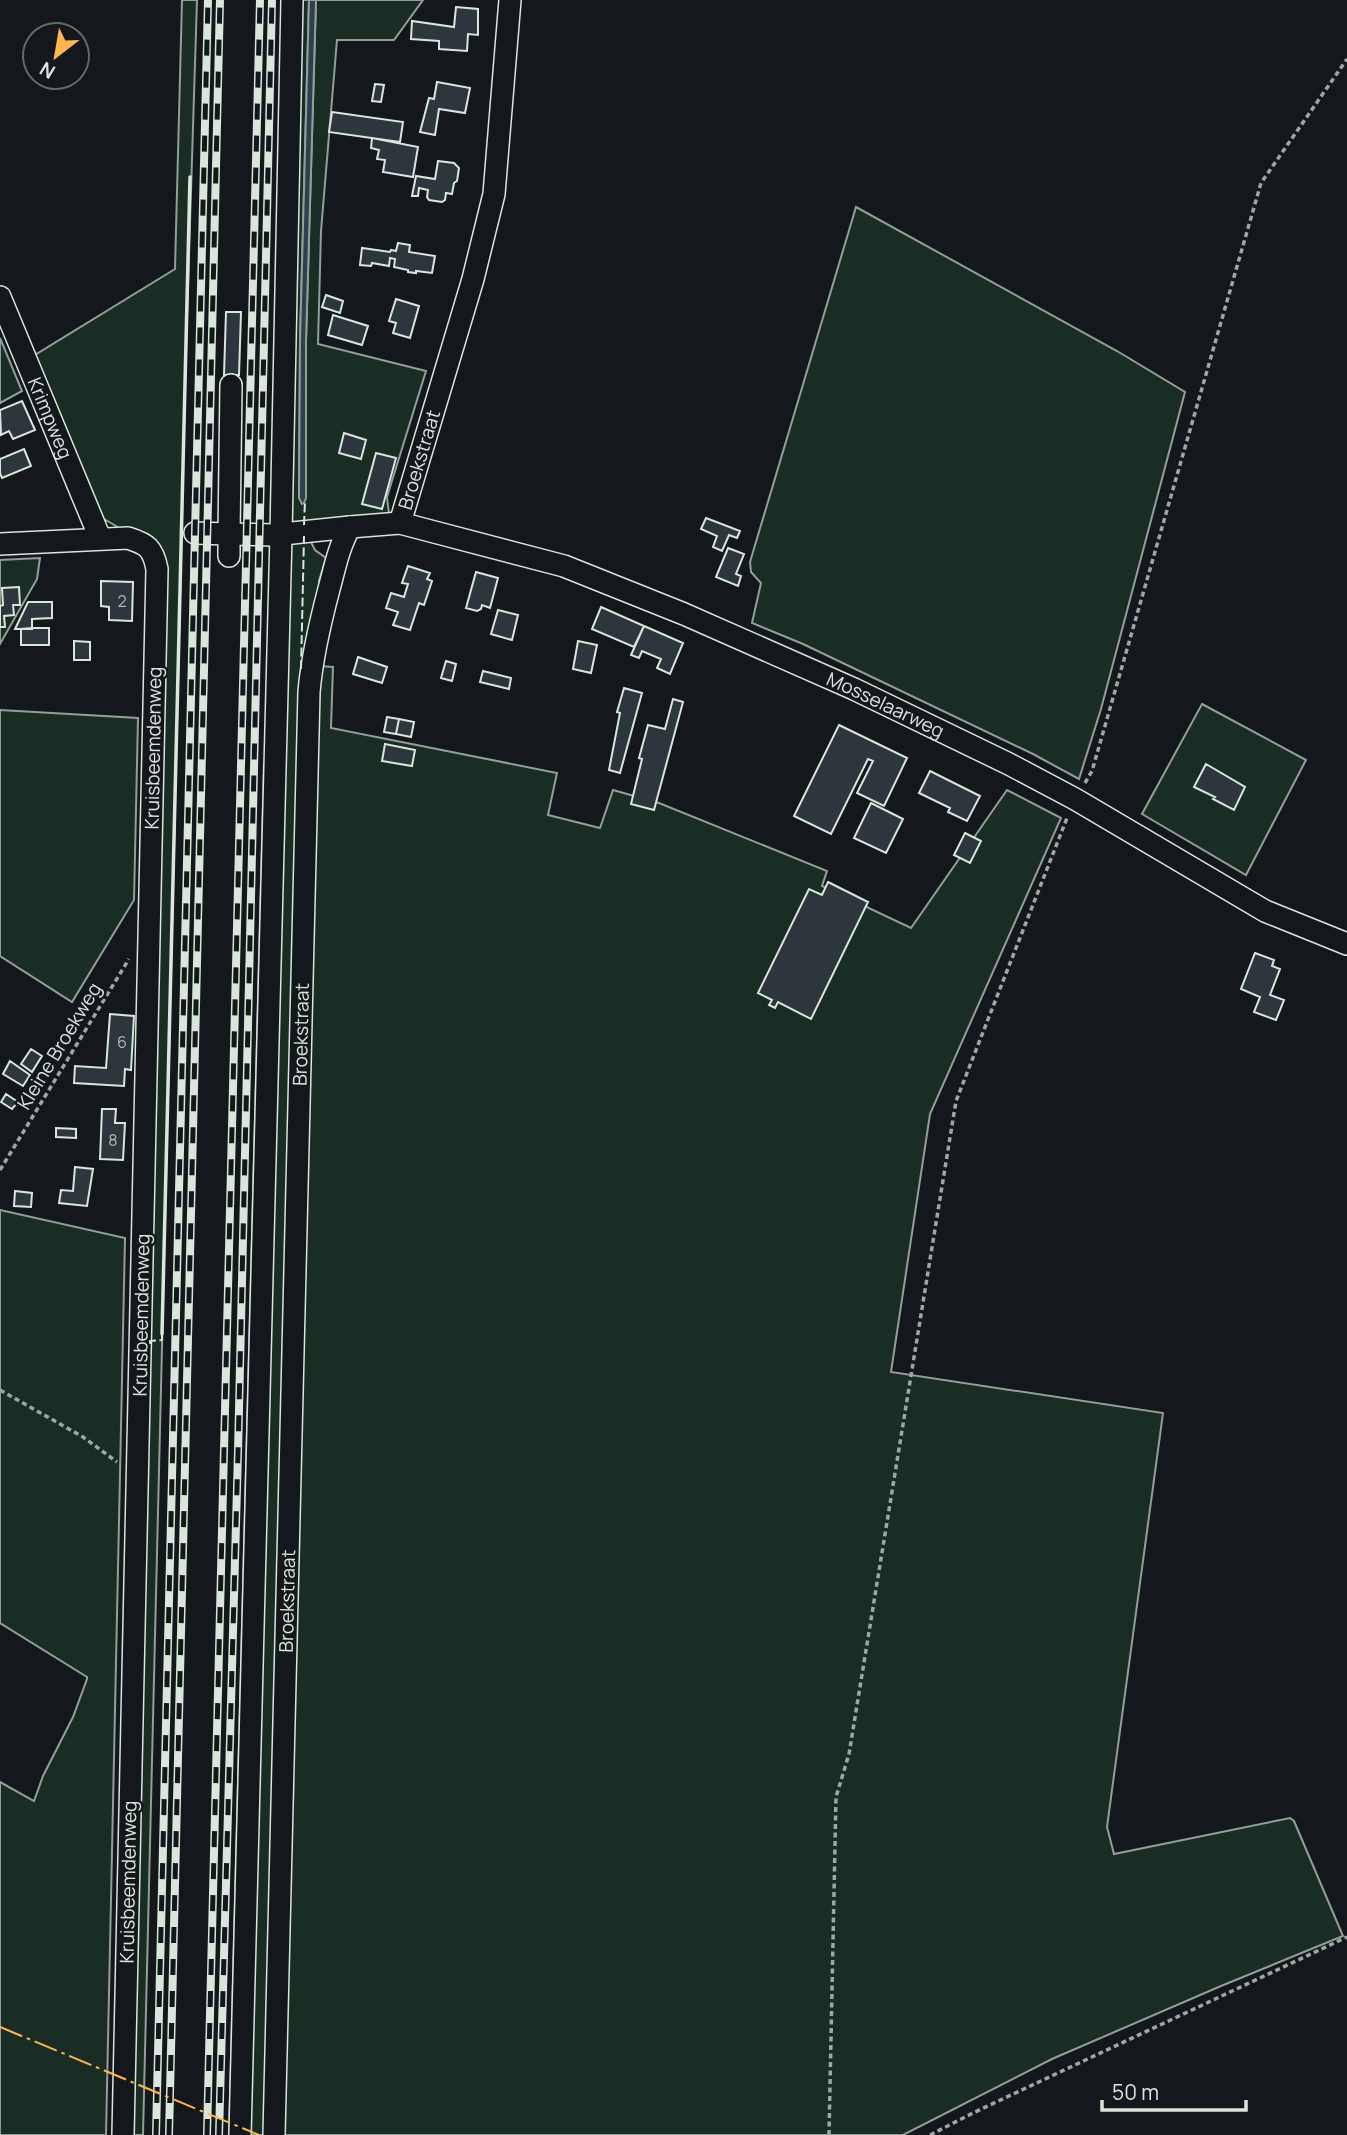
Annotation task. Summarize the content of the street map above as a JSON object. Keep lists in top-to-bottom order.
{
  "streets": {
    "street": [
      "Krimpweg",
      "Broekstraat",
      "Mosselaarweg",
      "Kruisbeemdenweg"
    ],
    "path": ["Kleine Broekweg"]
  },
  "crossings": [
    ["Krimpweg", "Kruisbeemdenweg"],
    ["Broekstraat", "Mosselaarweg"],
    ["Kruisbeemdenweg", "Kleine Broekweg"]
  ],
  "house_numbers": ["2", "6", "8"],
  "scale_bar": "50 m",
  "north": "bottom left"
}
